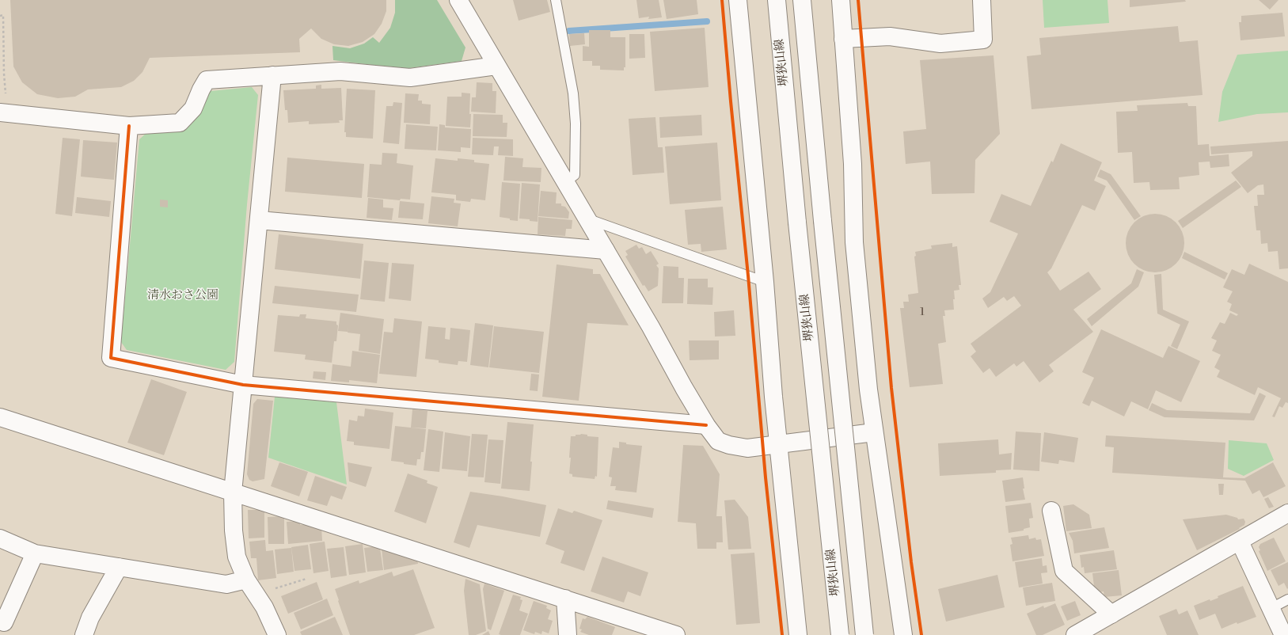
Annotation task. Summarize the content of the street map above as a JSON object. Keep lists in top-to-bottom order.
{
  "streets": {
    "street": ["堺狭山線"]
  },
  "parks": ["清水おさ公園"],
  "house_numbers": ["1"]
}
